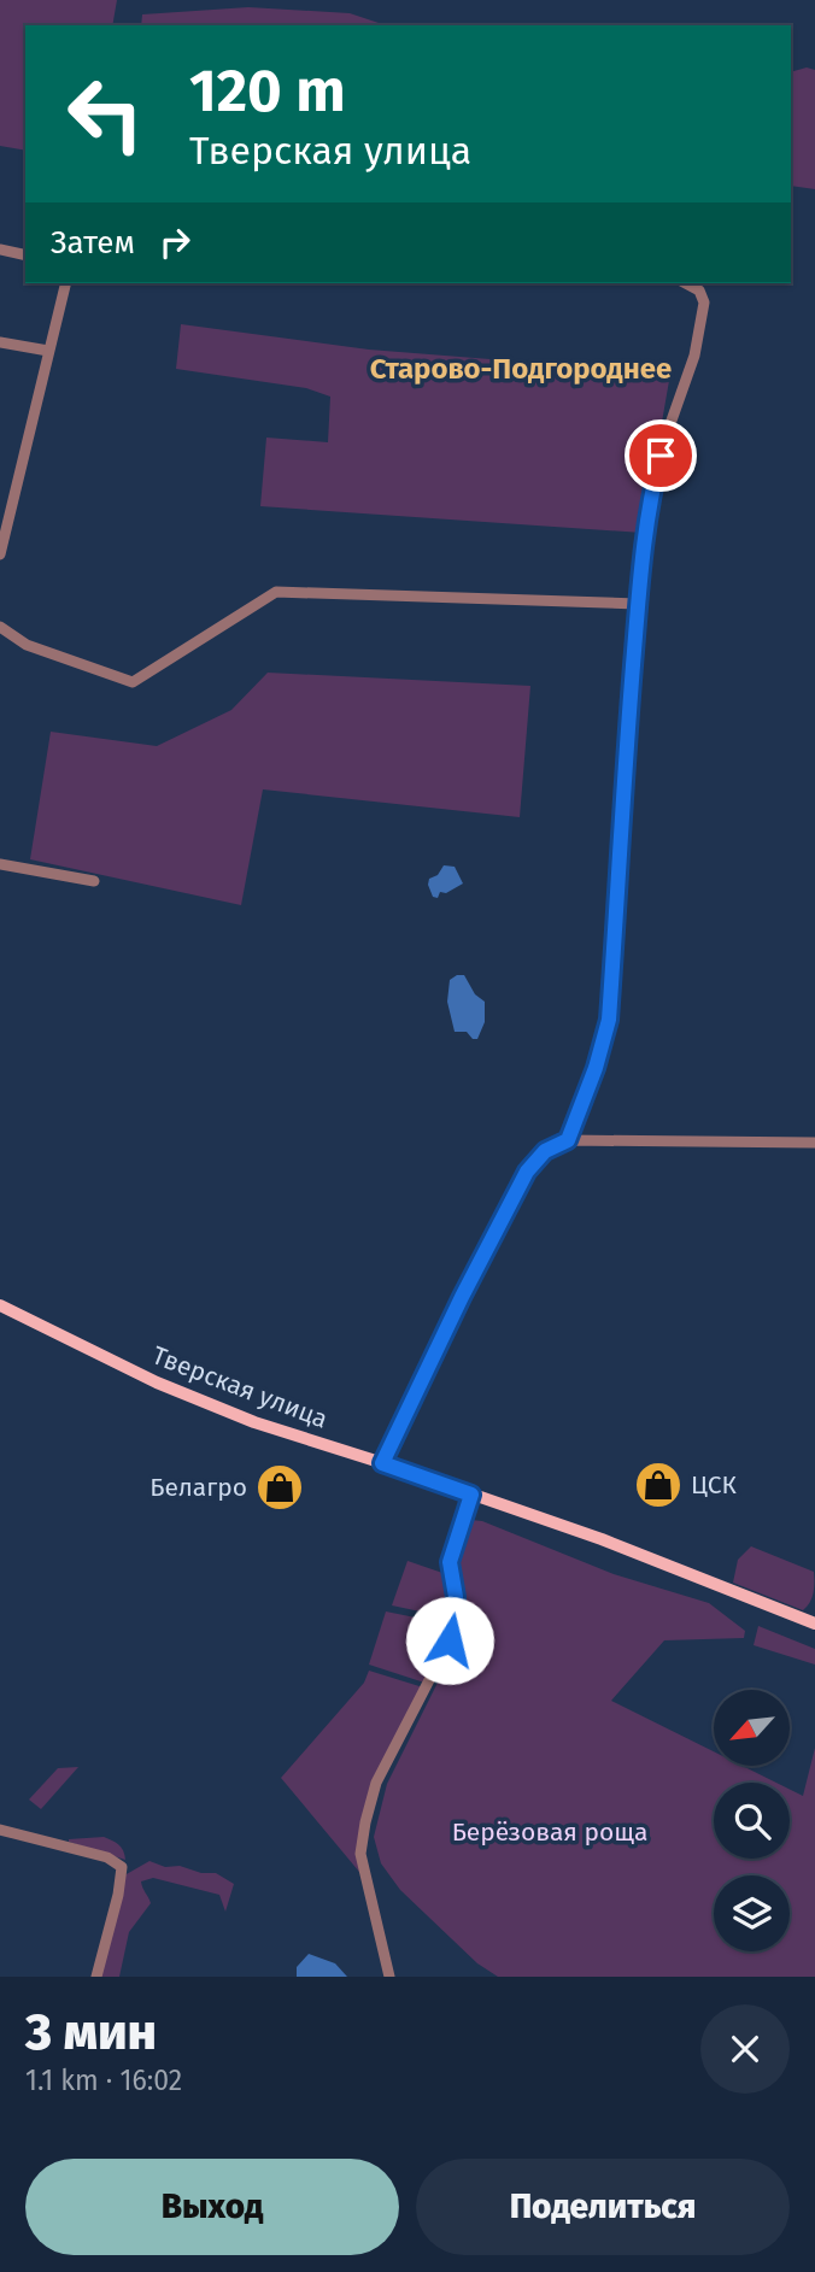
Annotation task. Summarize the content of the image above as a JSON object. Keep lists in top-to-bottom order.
{
  "streets": {
    "main road": ["Тверская улица"]
  },
  "districts": ["Старово-Подгороднее"],
  "parks": ["Берёзовая роща"],
  "places": {
    "shop": ["ЦСК", "Белагро"]
  },
  "north": "bottom left",
  "page": {
    "turn": ["120 m", "Тверская улица"],
    "then": "Затем",
    "heading": ["3 мин", "1.1 km · 16:02"],
    "buttons": ["Выход", "Поделиться"]
  }
}
